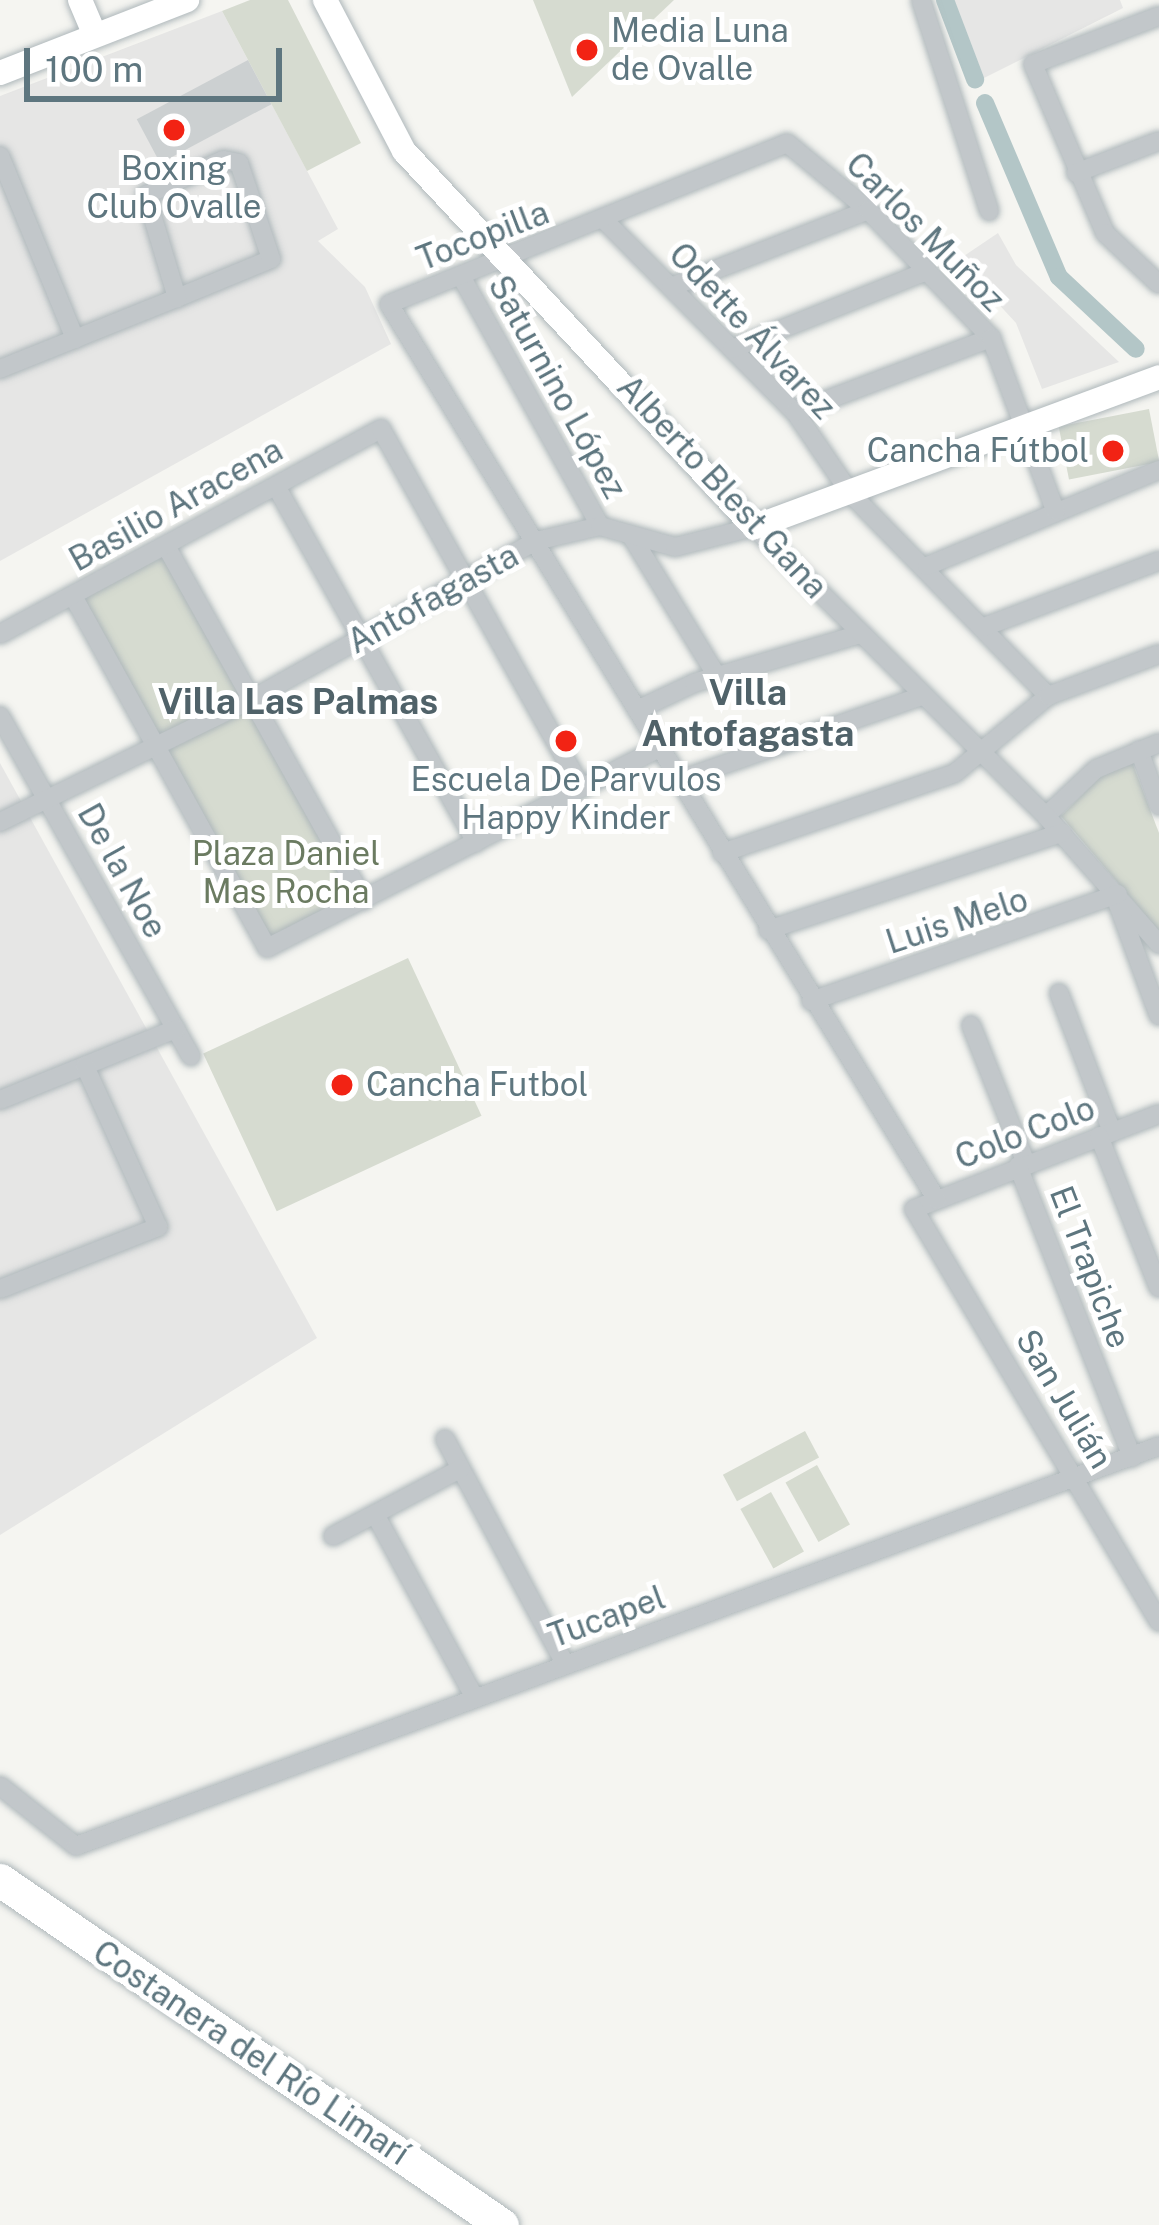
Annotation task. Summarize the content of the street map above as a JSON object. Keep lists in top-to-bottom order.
{
  "streets": {
    "highway": ["Costanera del Río Limarí"],
    "street": [
      "Carlos Muñoz",
      "Tocopilla",
      "Odette Álvarez",
      "Saturnino López",
      "Alberto Blest Gana",
      "Basilio Aracena",
      "Antofagasta",
      "De la Noe",
      "Luis Melo",
      "Colo Colo",
      "El Trapiche",
      "San Julián",
      "Tucapel"
    ]
  },
  "crossings": [
    ["Carlos Muñoz", "Tocopilla"],
    ["Tocopilla", "Odette Álvarez"],
    ["Tocopilla", "Saturnino López"],
    ["Tocopilla", "Alberto Blest Gana"],
    ["Tocopilla", "Antofagasta"],
    ["Saturnino López", "Antofagasta"],
    ["Alberto Blest Gana", "Luis Melo"],
    ["Basilio Aracena", "Antofagasta"],
    ["Antofagasta", "De la Noe"],
    ["Colo Colo", "El Trapiche"],
    ["Colo Colo", "San Julián"],
    ["El Trapiche", "Tucapel"],
    ["San Julián", "Tucapel"]
  ],
  "districts": ["Villa Antofagasta", "Villa Las Palmas"],
  "parks": ["Plaza Daniel Mas Rocha"],
  "places": [
    "Media Luna de Ovalle",
    "Boxing Club Ovalle",
    "Cancha Fútbol",
    "Escuela De Parvulos Happy Kinder",
    "Cancha Futbol"
  ],
  "scale_bar": "100 m"
}
